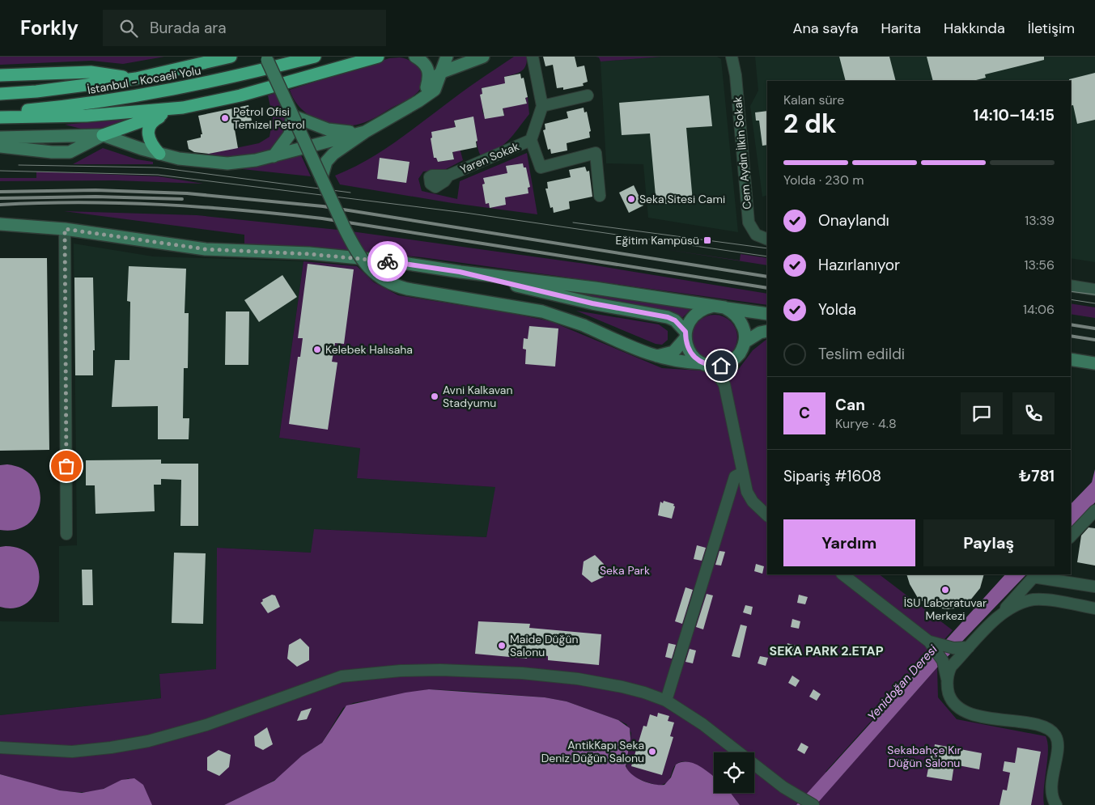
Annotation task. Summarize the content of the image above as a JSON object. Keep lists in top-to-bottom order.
{
  "streets": {
    "highway": ["İstanbul - Kocaeli Yolu"],
    "street": ["Cem Aydın İlkin Sokak", "Yaren Sokak"]
  },
  "districts": ["SEKA PARK 2.ETAP"],
  "water": ["Yenidoğan Deresi"],
  "parks": ["Seka Park", "Sekabahçe Kır Düğün Salonu"],
  "places": {
    "other": [
      "Petrol Ofisi Temizel Petrol",
      "Seka Sitesi Cami",
      "Kelebek Halısaha",
      "Avni Kalkavan Stadyumu",
      "İSU Laboratuvar Merkezi",
      "Maide Düğün Salonu",
      "AntikKapı Seka Deniz Düğün Salonu"
    ],
    "transit": ["Eğitim Kampüsü"]
  },
  "page": {
    "header": "Forkly",
    "search": "Burada ara",
    "nav": [
      "Ana sayfa",
      "Harita",
      "Hakkında",
      "İletişim"
    ],
    "heading": ["2 dk", "Kalan süre", "14:10–14:15"],
    "panel": [
      "Can",
      "Kurye · 4.8",
      "Sipariş #1608",
      "₺781"
    ],
    "bar": "Yolda · 230 m",
    "list": [
      ["Onaylandı", "13:39"],
      ["Hazırlanıyor", "13:56"],
      ["Yolda", "14:06"],
      "Teslim edildi"
    ],
    "round": "C",
    "buttons": ["Yardım", "Paylaş"]
  }
}
